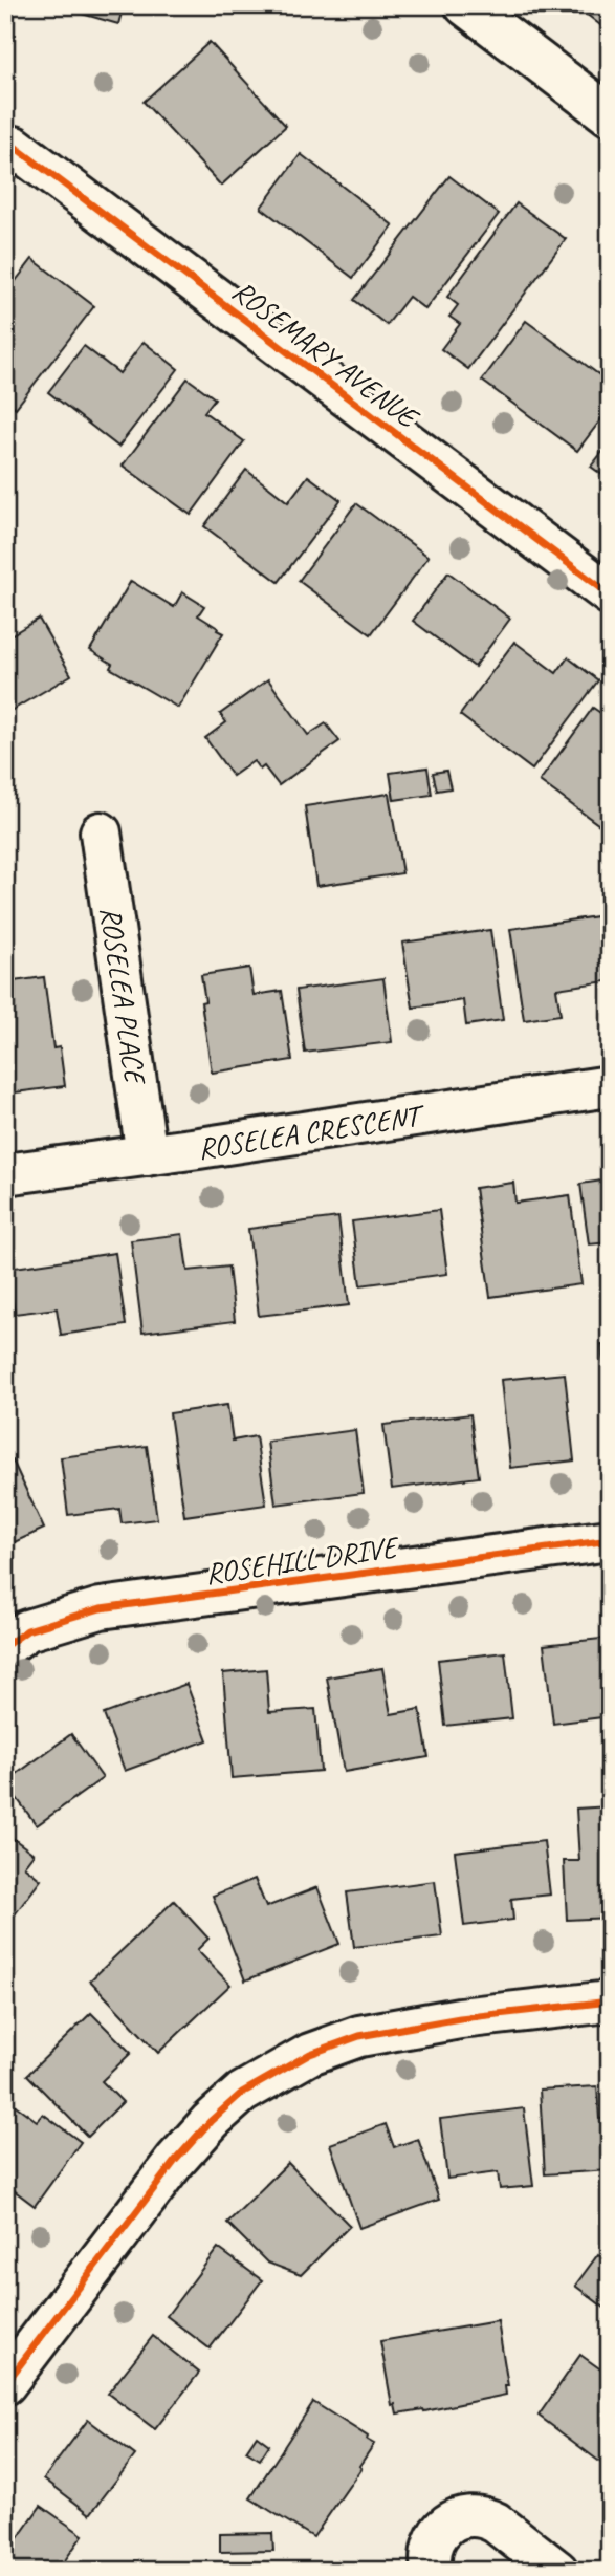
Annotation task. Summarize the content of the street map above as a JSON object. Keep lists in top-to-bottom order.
{
  "streets": {
    "street": [
      "ROSEMARY AVENUE",
      "ROSELEA PLACE",
      "ROSELEA CRESCENT",
      "ROSEHILL DRIVE"
    ]
  },
  "crossings": [
    ["ROSELEA PLACE", "ROSELEA CRESCENT"]
  ]
}
